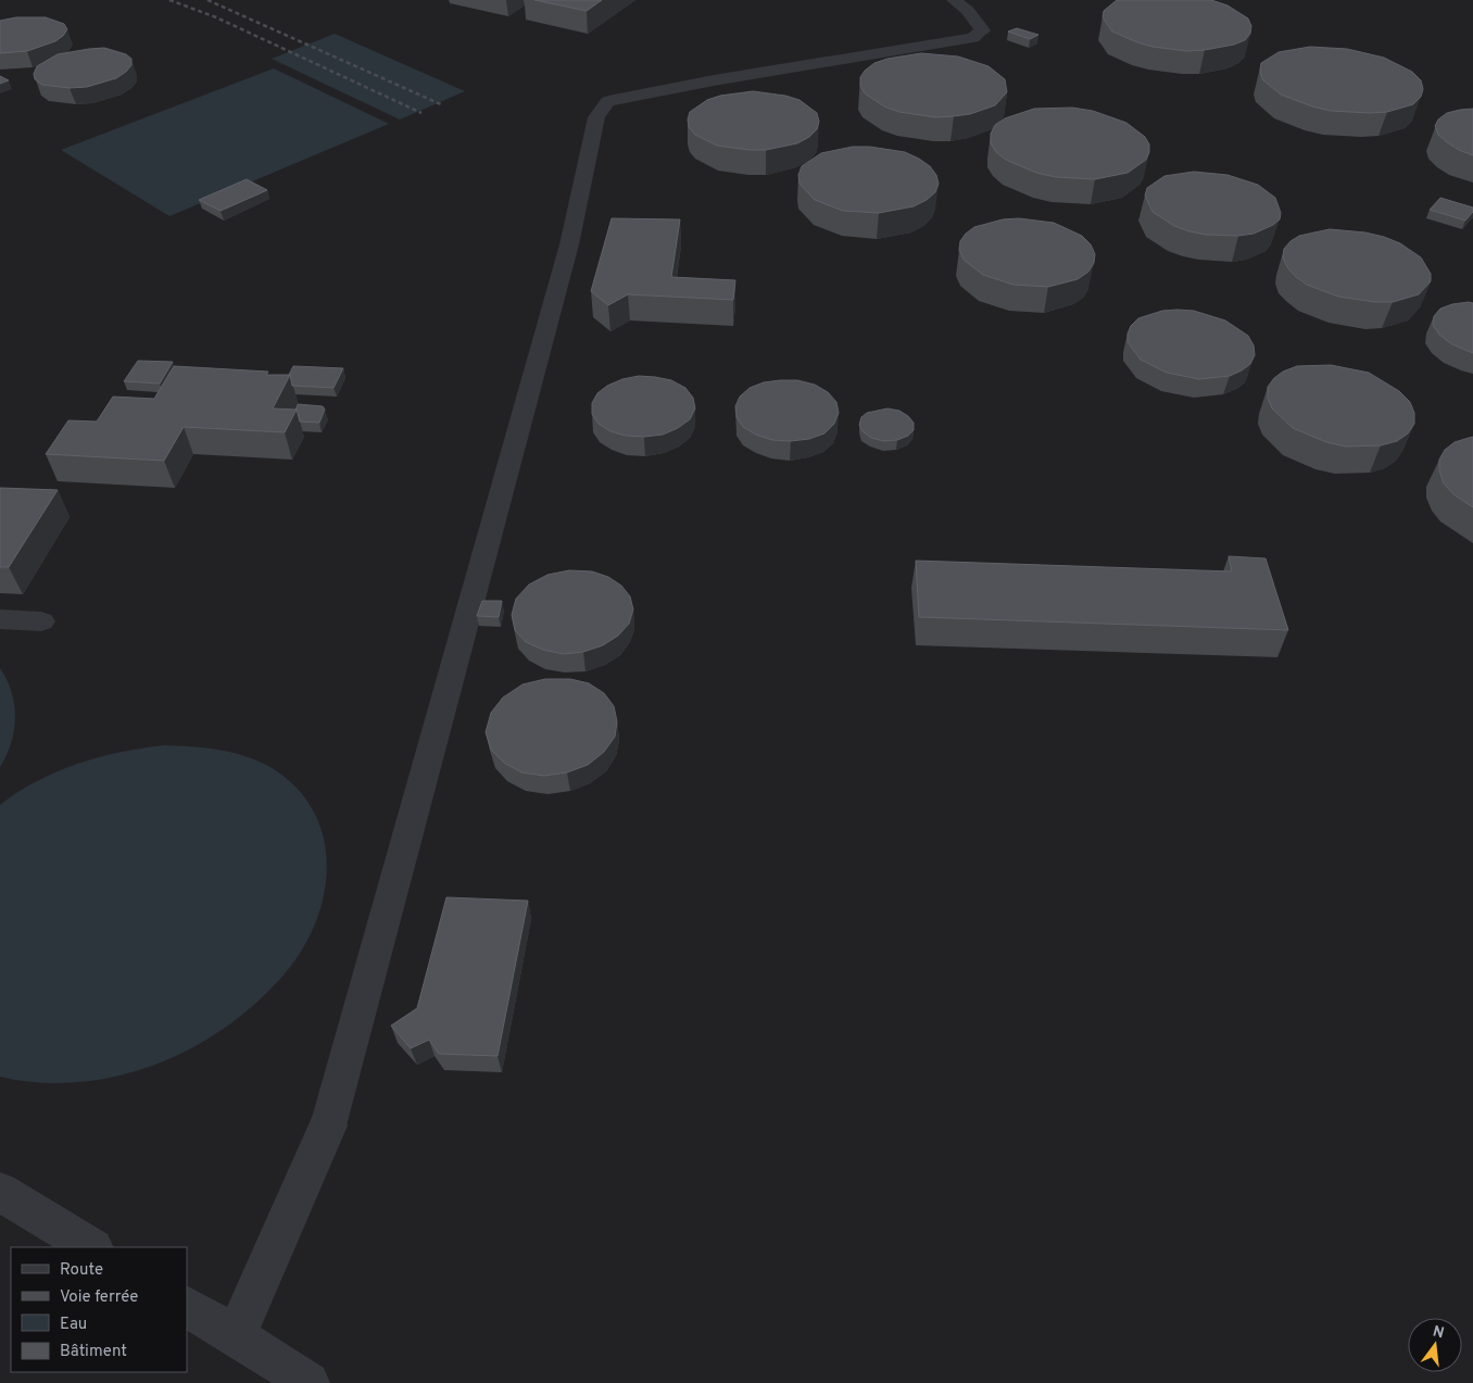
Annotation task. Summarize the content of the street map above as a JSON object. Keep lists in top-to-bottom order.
{
  "legend": [
    "Route",
    "Voie ferrée",
    "Eau",
    "Bâtiment"
  ],
  "north": "top"
}
